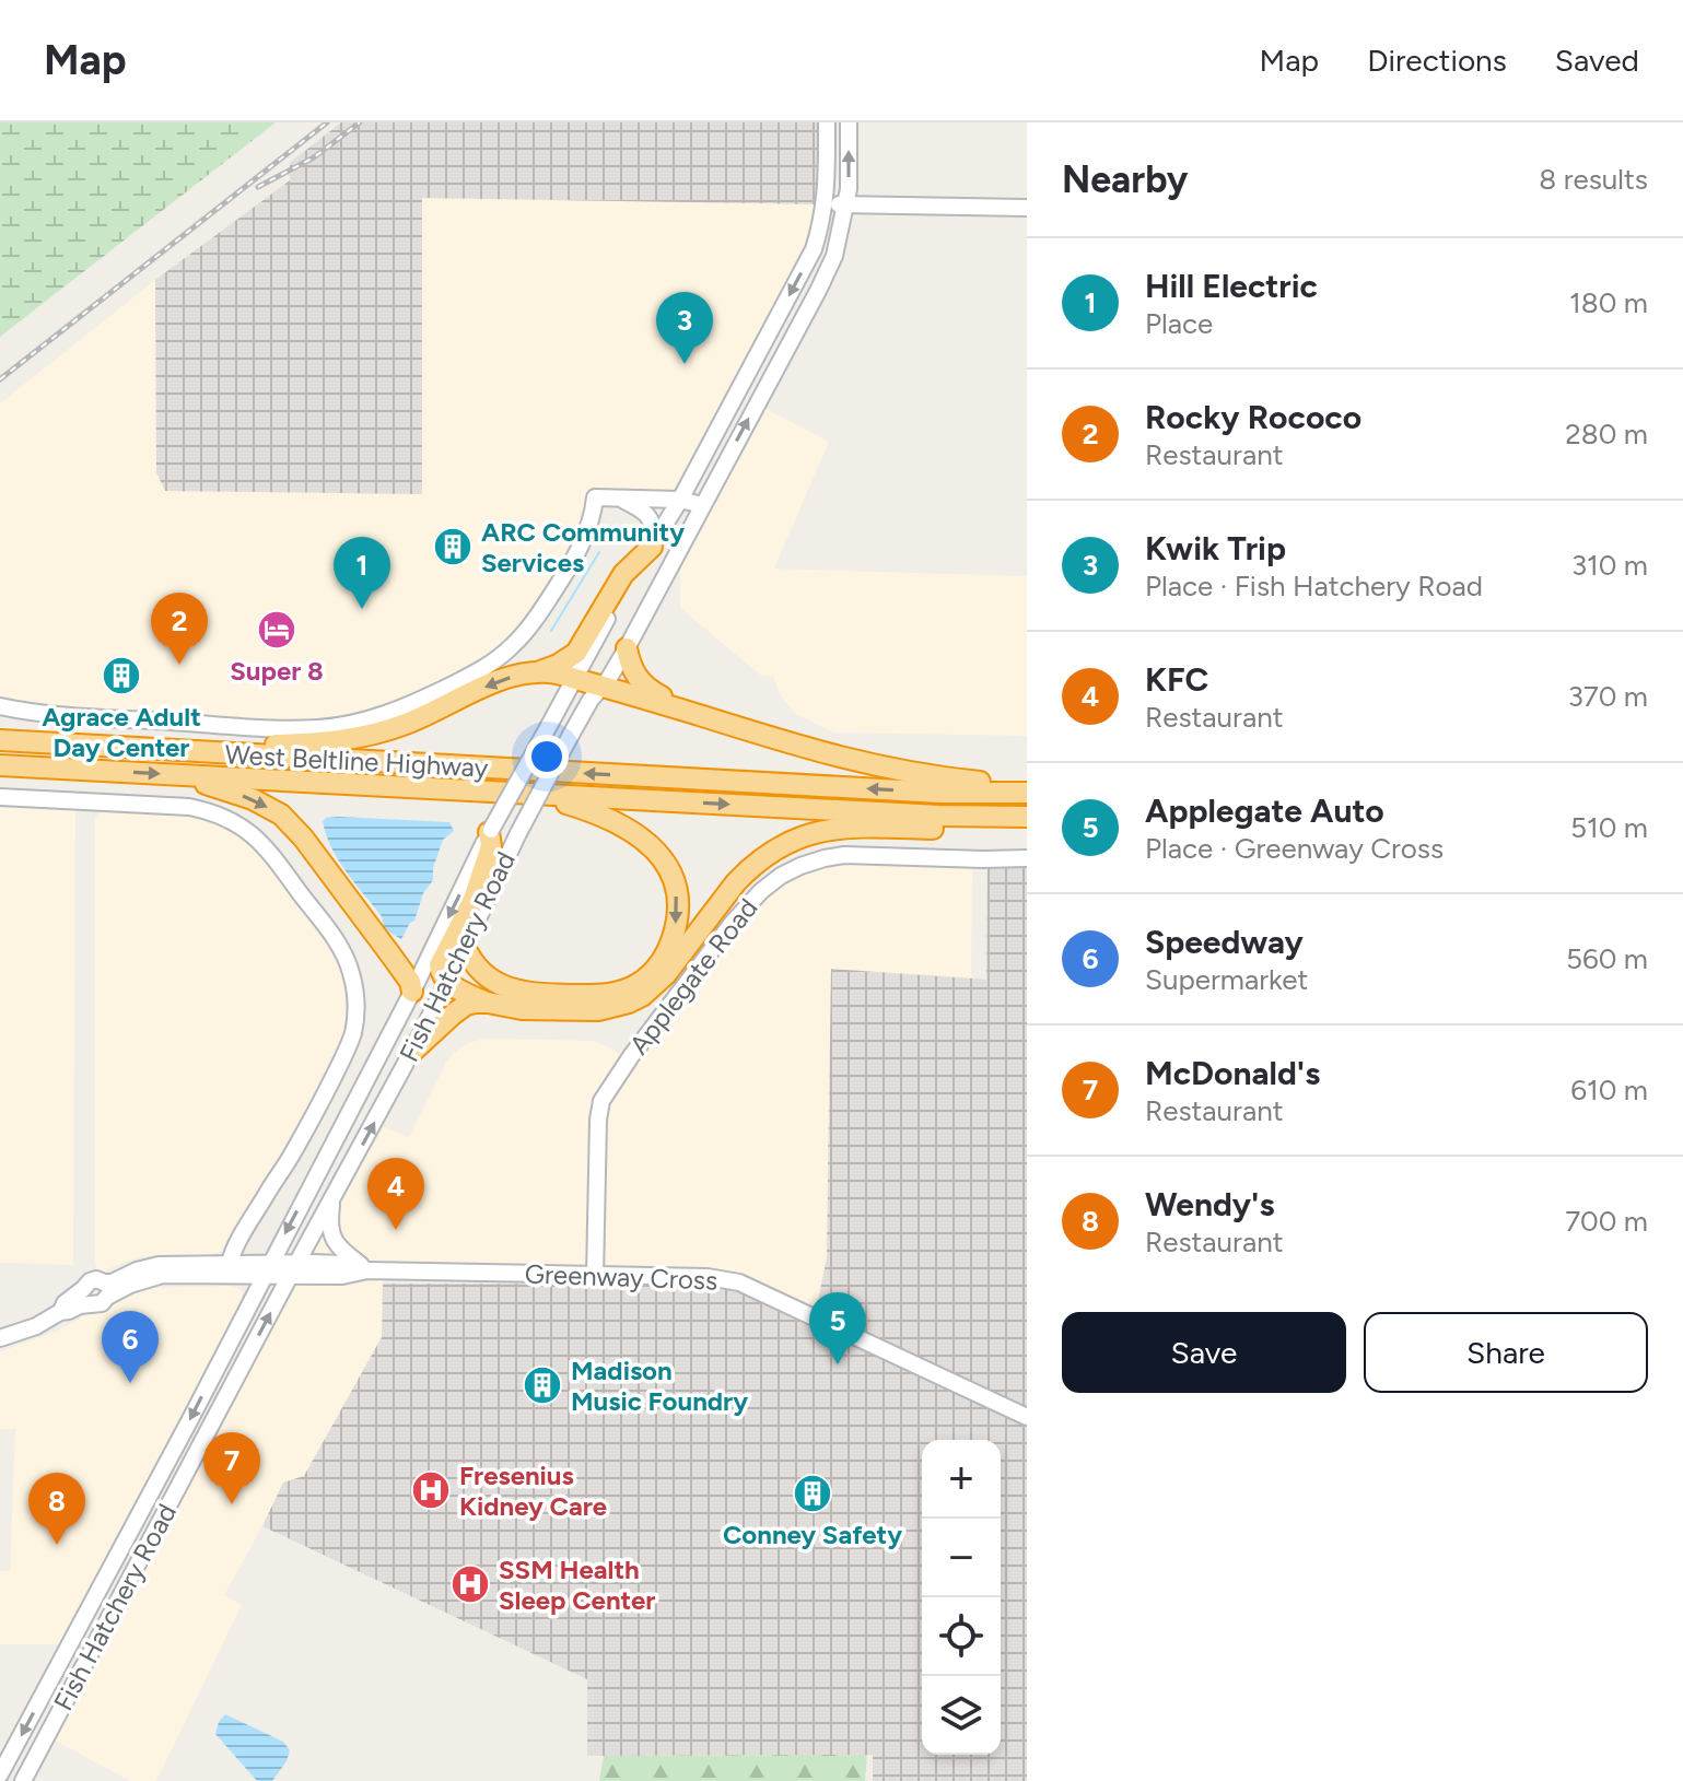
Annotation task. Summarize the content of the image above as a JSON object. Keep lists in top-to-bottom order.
{
  "streets": {
    "highway": ["West Beltline Highway"],
    "main road": ["Fish Hatchery Road", "Applegate Road", "Greenway Cross"]
  },
  "crossings": [
    ["Fish Hatchery Road", "Greenway Cross"],
    ["Applegate Road", "Greenway Cross"]
  ],
  "places": {
    "building": [
      "ARC Community Services",
      "Agrace Adult Day Center",
      "Madison Music Foundry",
      "Conney Safety"
    ],
    "hotel": ["Super 8"],
    "hospital": ["Fresenius Kidney Care", "SSM Health Sleep Center"]
  },
  "page": {
    "header": "Map",
    "nav": ["Map", "Directions", "Saved"],
    "heading": ["Nearby", "8 results"],
    "list": [
      {
        "mark": "1",
        "name": "Hill Electric",
        "note": "Place",
        "value": "180 m"
      },
      {
        "mark": "2",
        "name": "Rocky Rococo",
        "note": "Restaurant",
        "value": "280 m"
      },
      {
        "mark": "3",
        "name": "Kwik Trip",
        "note": "Place · Fish Hatchery Road",
        "value": "310 m"
      },
      {
        "mark": "4",
        "name": "KFC",
        "note": "Restaurant",
        "value": "370 m"
      },
      {
        "mark": "5",
        "name": "Applegate Auto",
        "note": "Place · Greenway Cross",
        "value": "510 m"
      },
      {
        "mark": "6",
        "name": "Speedway",
        "note": "Supermarket",
        "value": "560 m"
      },
      {
        "mark": "7",
        "name": "McDonald's",
        "note": "Restaurant",
        "value": "610 m"
      },
      {
        "mark": "8",
        "name": "Wendy's",
        "note": "Restaurant",
        "value": "700 m"
      }
    ],
    "pins": [
      "3",
      "1",
      "2",
      "4",
      "5",
      "6",
      "7",
      "8"
    ],
    "buttons": ["Save", "Share"],
    "map_buttons": ["+", "−"]
  }
}
